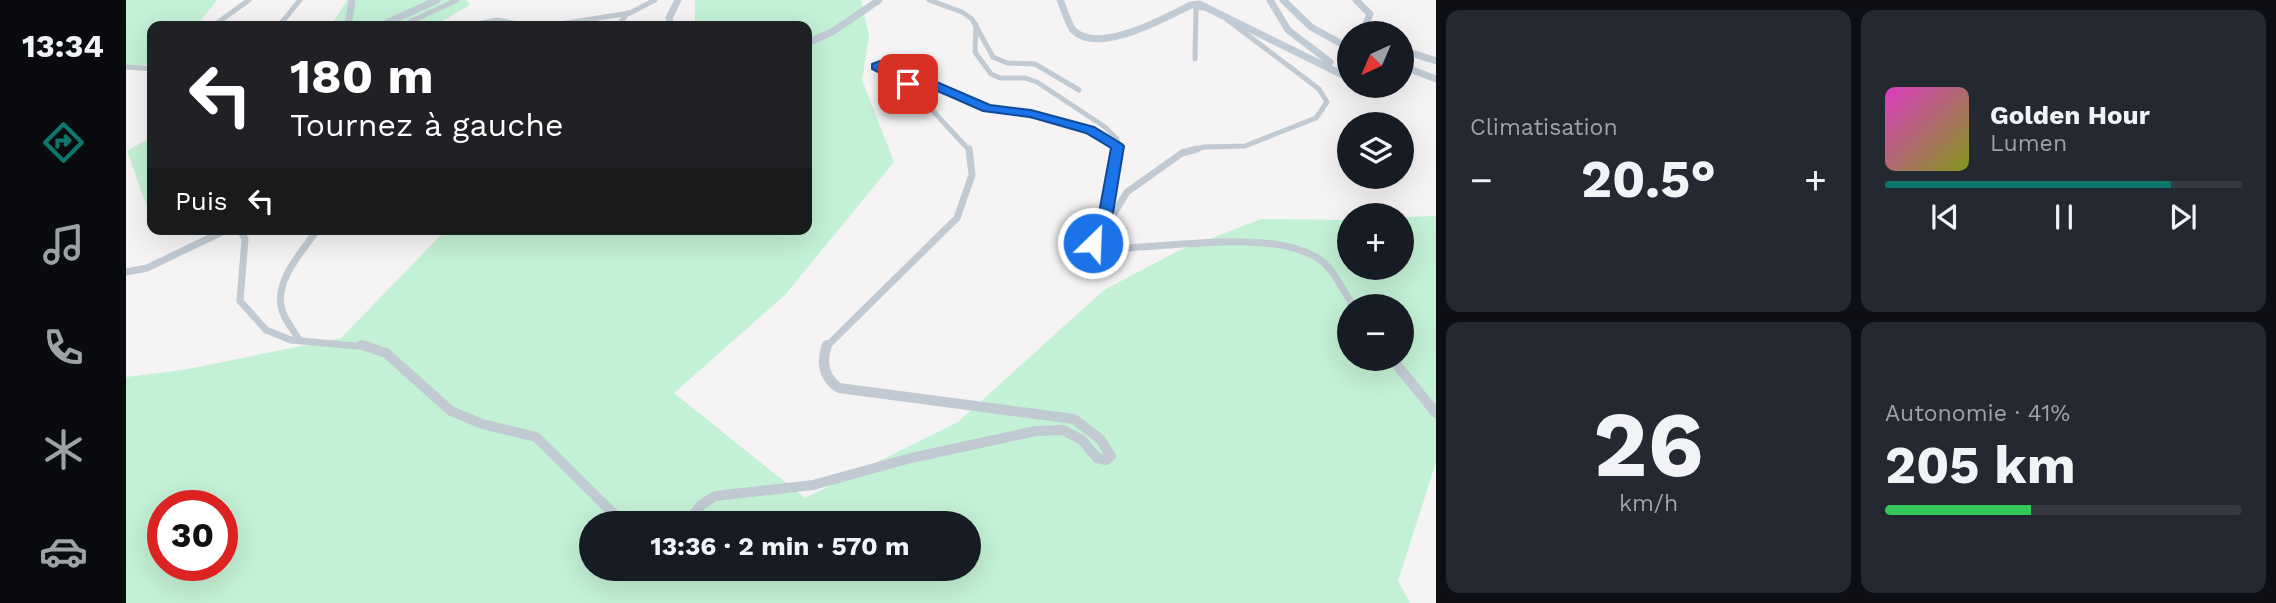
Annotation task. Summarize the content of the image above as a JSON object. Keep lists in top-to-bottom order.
{
  "north": "bottom left",
  "page": {
    "tabs": "13:34",
    "tile": [
      "Climatisation",
      ["26", "km/h"],
      ["Autonomie · 41%", "205 km"]
    ],
    "map_buttons": ["+", "−"],
    "turn": ["180 m", "Tournez à gauche"],
    "song": ["Golden Hour", "Lumen"],
    "heat": ["−", "20.5°", "+"],
    "then": "Puis",
    "limit": "30",
    "trip": "13:36 · 2 min · 570 m"
  }
}
